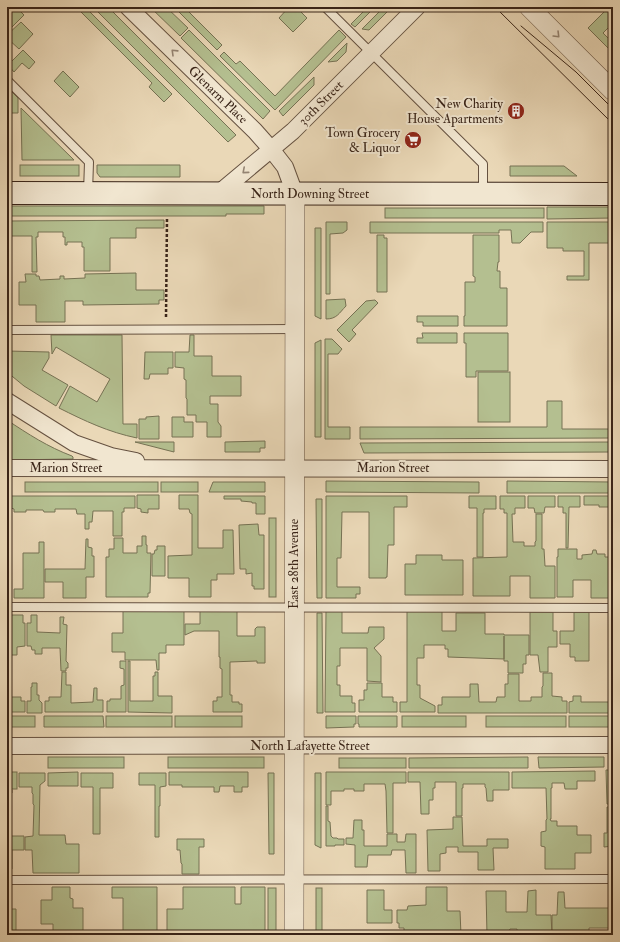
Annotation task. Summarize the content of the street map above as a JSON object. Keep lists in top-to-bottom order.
{
  "streets": {
    "main road": ["North Downing Street"],
    "street": [
      "Glenarm Place",
      "30th Street",
      "Marion Street",
      "East 28th Avenue",
      "North Lafayette Street"
    ]
  },
  "crossings": [
    ["Glenarm Place", "30th Street"],
    ["Glenarm Place", "North Downing Street"],
    ["Glenarm Place", "East 28th Avenue"],
    ["30th Street", "North Downing Street"],
    ["North Downing Street", "East 28th Avenue"],
    ["Marion Street", "East 28th Avenue"],
    ["East 28th Avenue", "North Lafayette Street"]
  ],
  "one_way": ["Glenarm Place"],
  "places": {
    "building": ["New Charity House Apartments"],
    "supermarket": ["Town Grocery & Liquor"]
  }
}
